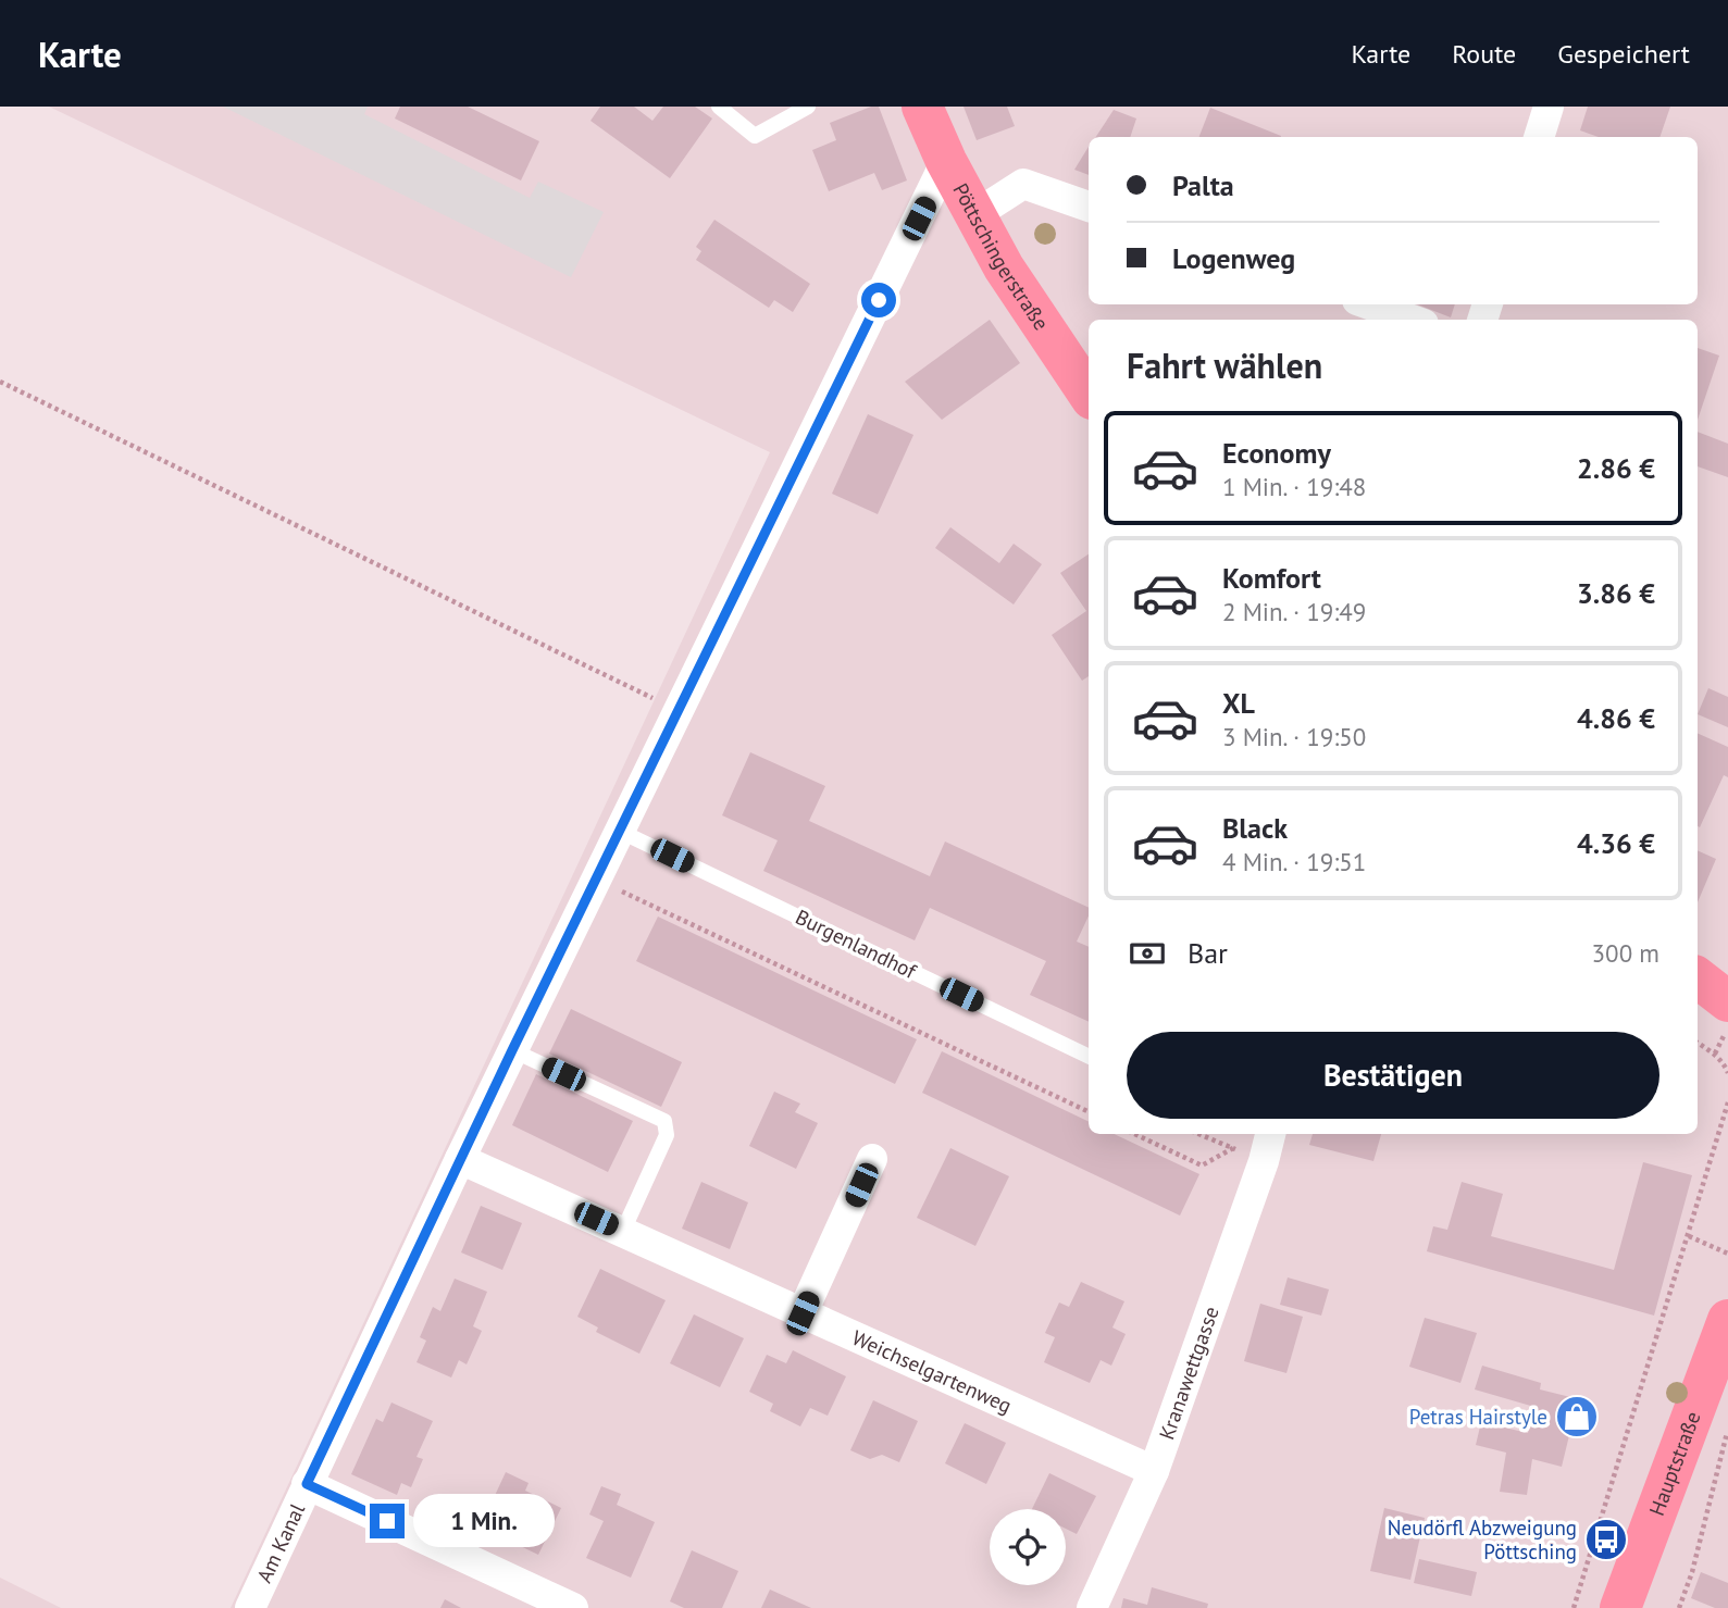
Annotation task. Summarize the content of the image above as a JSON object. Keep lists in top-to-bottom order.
{
  "streets": {
    "main road": ["Pöttschingerstraße", "Hauptstraße"],
    "street": ["Weichselgartenweg", "Kranawettgasse", "Am Kanal"],
    "lane": ["Burgenlandhof"]
  },
  "crossings": [
    ["Pöttschingerstraße", "Am Kanal"],
    ["Burgenlandhof", "Am Kanal"],
    ["Weichselgartenweg", "Kranawettgasse"],
    ["Weichselgartenweg", "Am Kanal"]
  ],
  "places": {
    "shop": ["Petras Hairstyle"],
    "bus stop": ["Neudörfl Abzweigung Pöttsching"]
  },
  "page": {
    "header": "Karte",
    "nav": ["Karte", "Route", "Gespeichert"],
    "banner": ["Palta", "Logenweg"],
    "heading": "Fahrt wählen",
    "list": [
      {
        "name": "Economy",
        "note": "1 Min. · 19:48",
        "value": "2.86 €"
      },
      {
        "name": "Komfort",
        "note": "2 Min. · 19:49",
        "value": "3.86 €"
      },
      {
        "name": "XL",
        "note": "3 Min. · 19:50",
        "value": "4.86 €"
      },
      {
        "name": "Black",
        "note": "4 Min. · 19:51",
        "value": "4.36 €"
      }
    ],
    "pay": ["Bar", "300 m"],
    "buttons": "Bestätigen",
    "bubble": "1 Min."
  }
}
